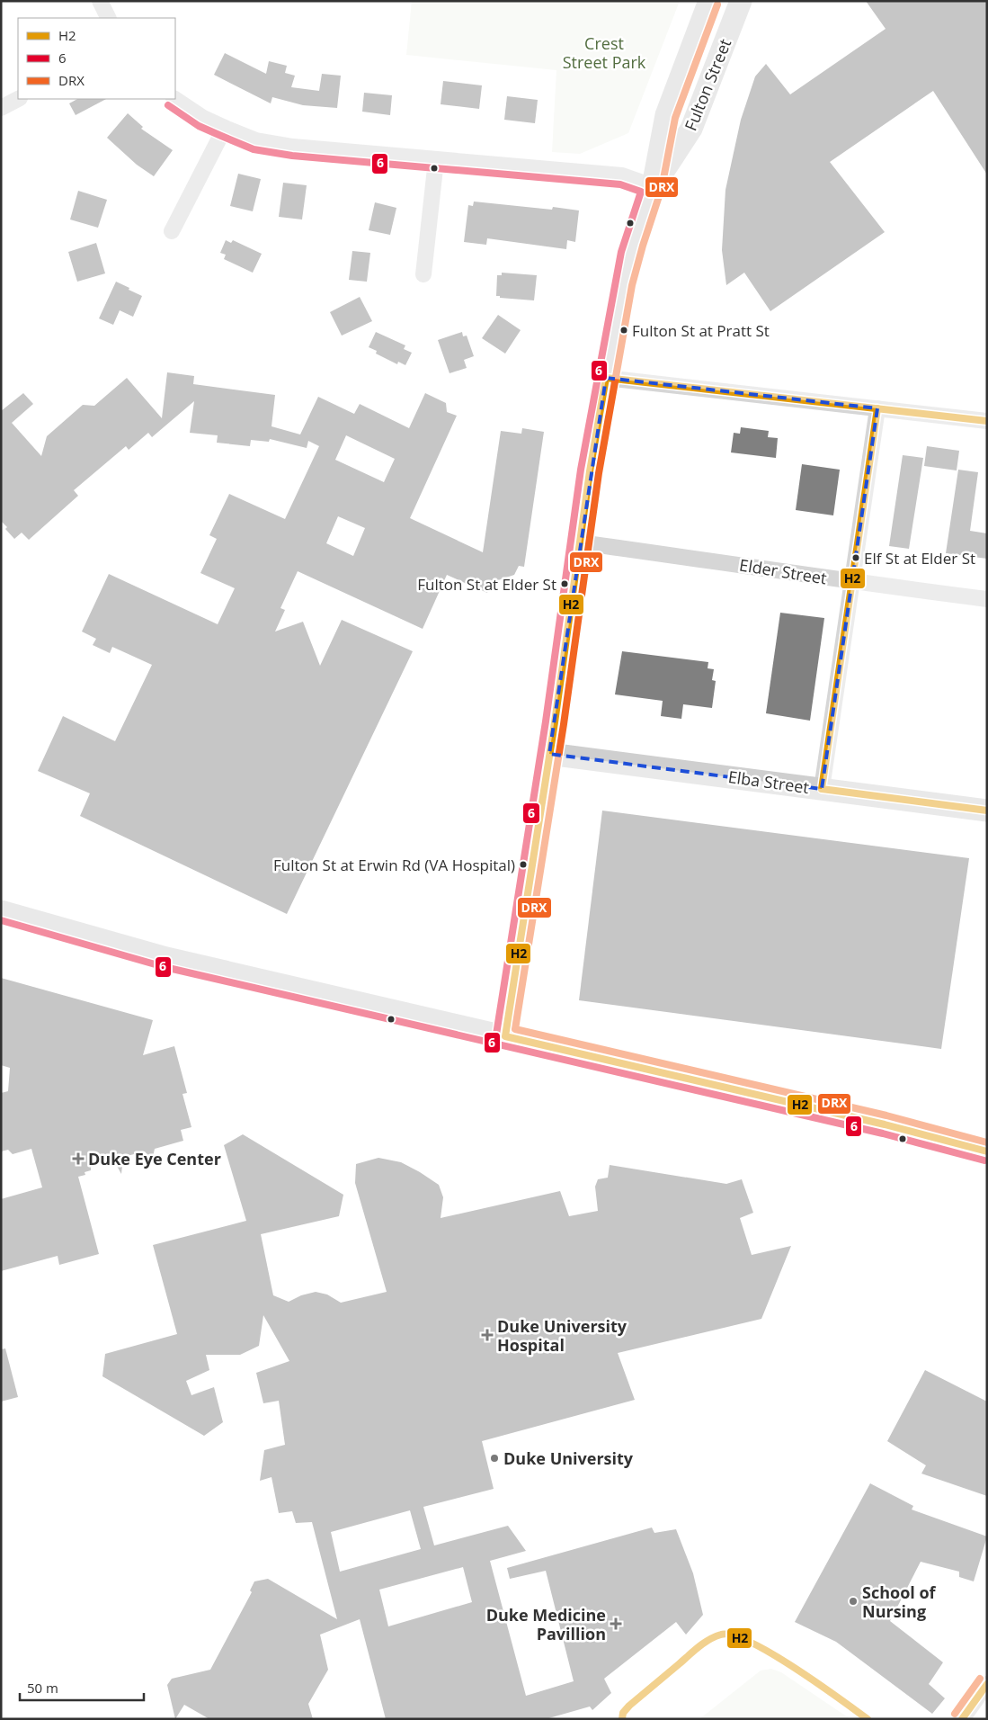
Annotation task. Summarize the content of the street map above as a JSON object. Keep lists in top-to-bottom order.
{
  "streets": {
    "main road": ["Fulton Street", "Elba Street"],
    "street": ["Elder Street"]
  },
  "crossings": [
    ["Fulton Street", "Elder Street"],
    ["Fulton Street", "Elba Street"]
  ],
  "parks": ["Crest Street Park"],
  "places": {
    "other": [
      "Fulton St at Pratt St",
      "Elf St at Elder St",
      "Fulton St at Elder St",
      "Fulton St at Erwin Rd (VA Hospital)",
      "Duke University",
      "School of Nursing"
    ],
    "health": ["Duke Eye Center", "Duke University Hospital", "Duke Medicine Pavillion"]
  },
  "lines": ["transit line DRX", "transit line 6", "transit line H2"],
  "legend": ["H2", "6", "DRX"],
  "scale_bar": "50 m"
}
